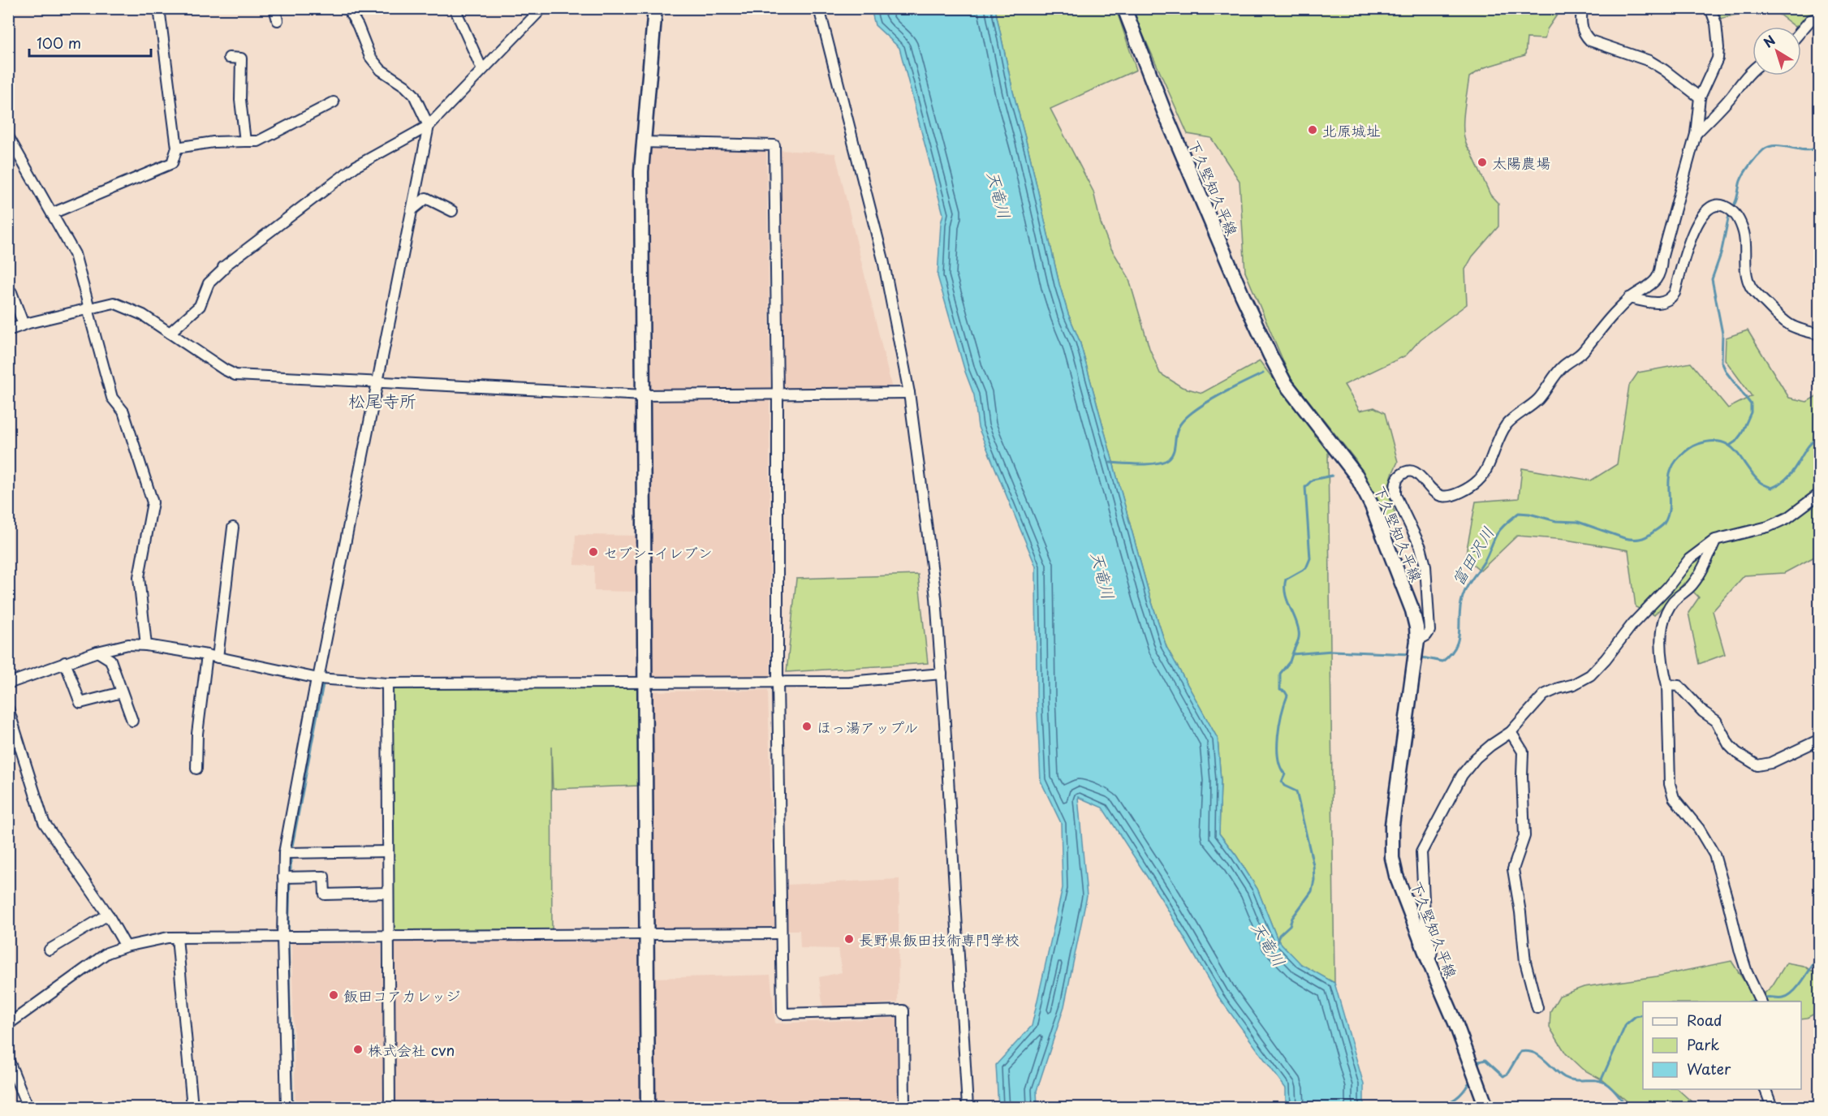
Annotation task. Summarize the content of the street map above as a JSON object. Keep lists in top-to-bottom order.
{
  "streets": {
    "main road": ["下久堅知久平線"]
  },
  "districts": ["松尾寺所"],
  "water": ["天竜川", "富田沢川"],
  "places": [
    "北原城址",
    "太陽農場",
    "セブン-イレブン",
    "ほっ湯アップル",
    "長野県飯田技術専門学校",
    "飯田コアカレッジ",
    "株式会社 cvn"
  ],
  "legend": ["Road", "Park", "Water"],
  "scale_bar": "100 m",
  "north": "top left"
}
